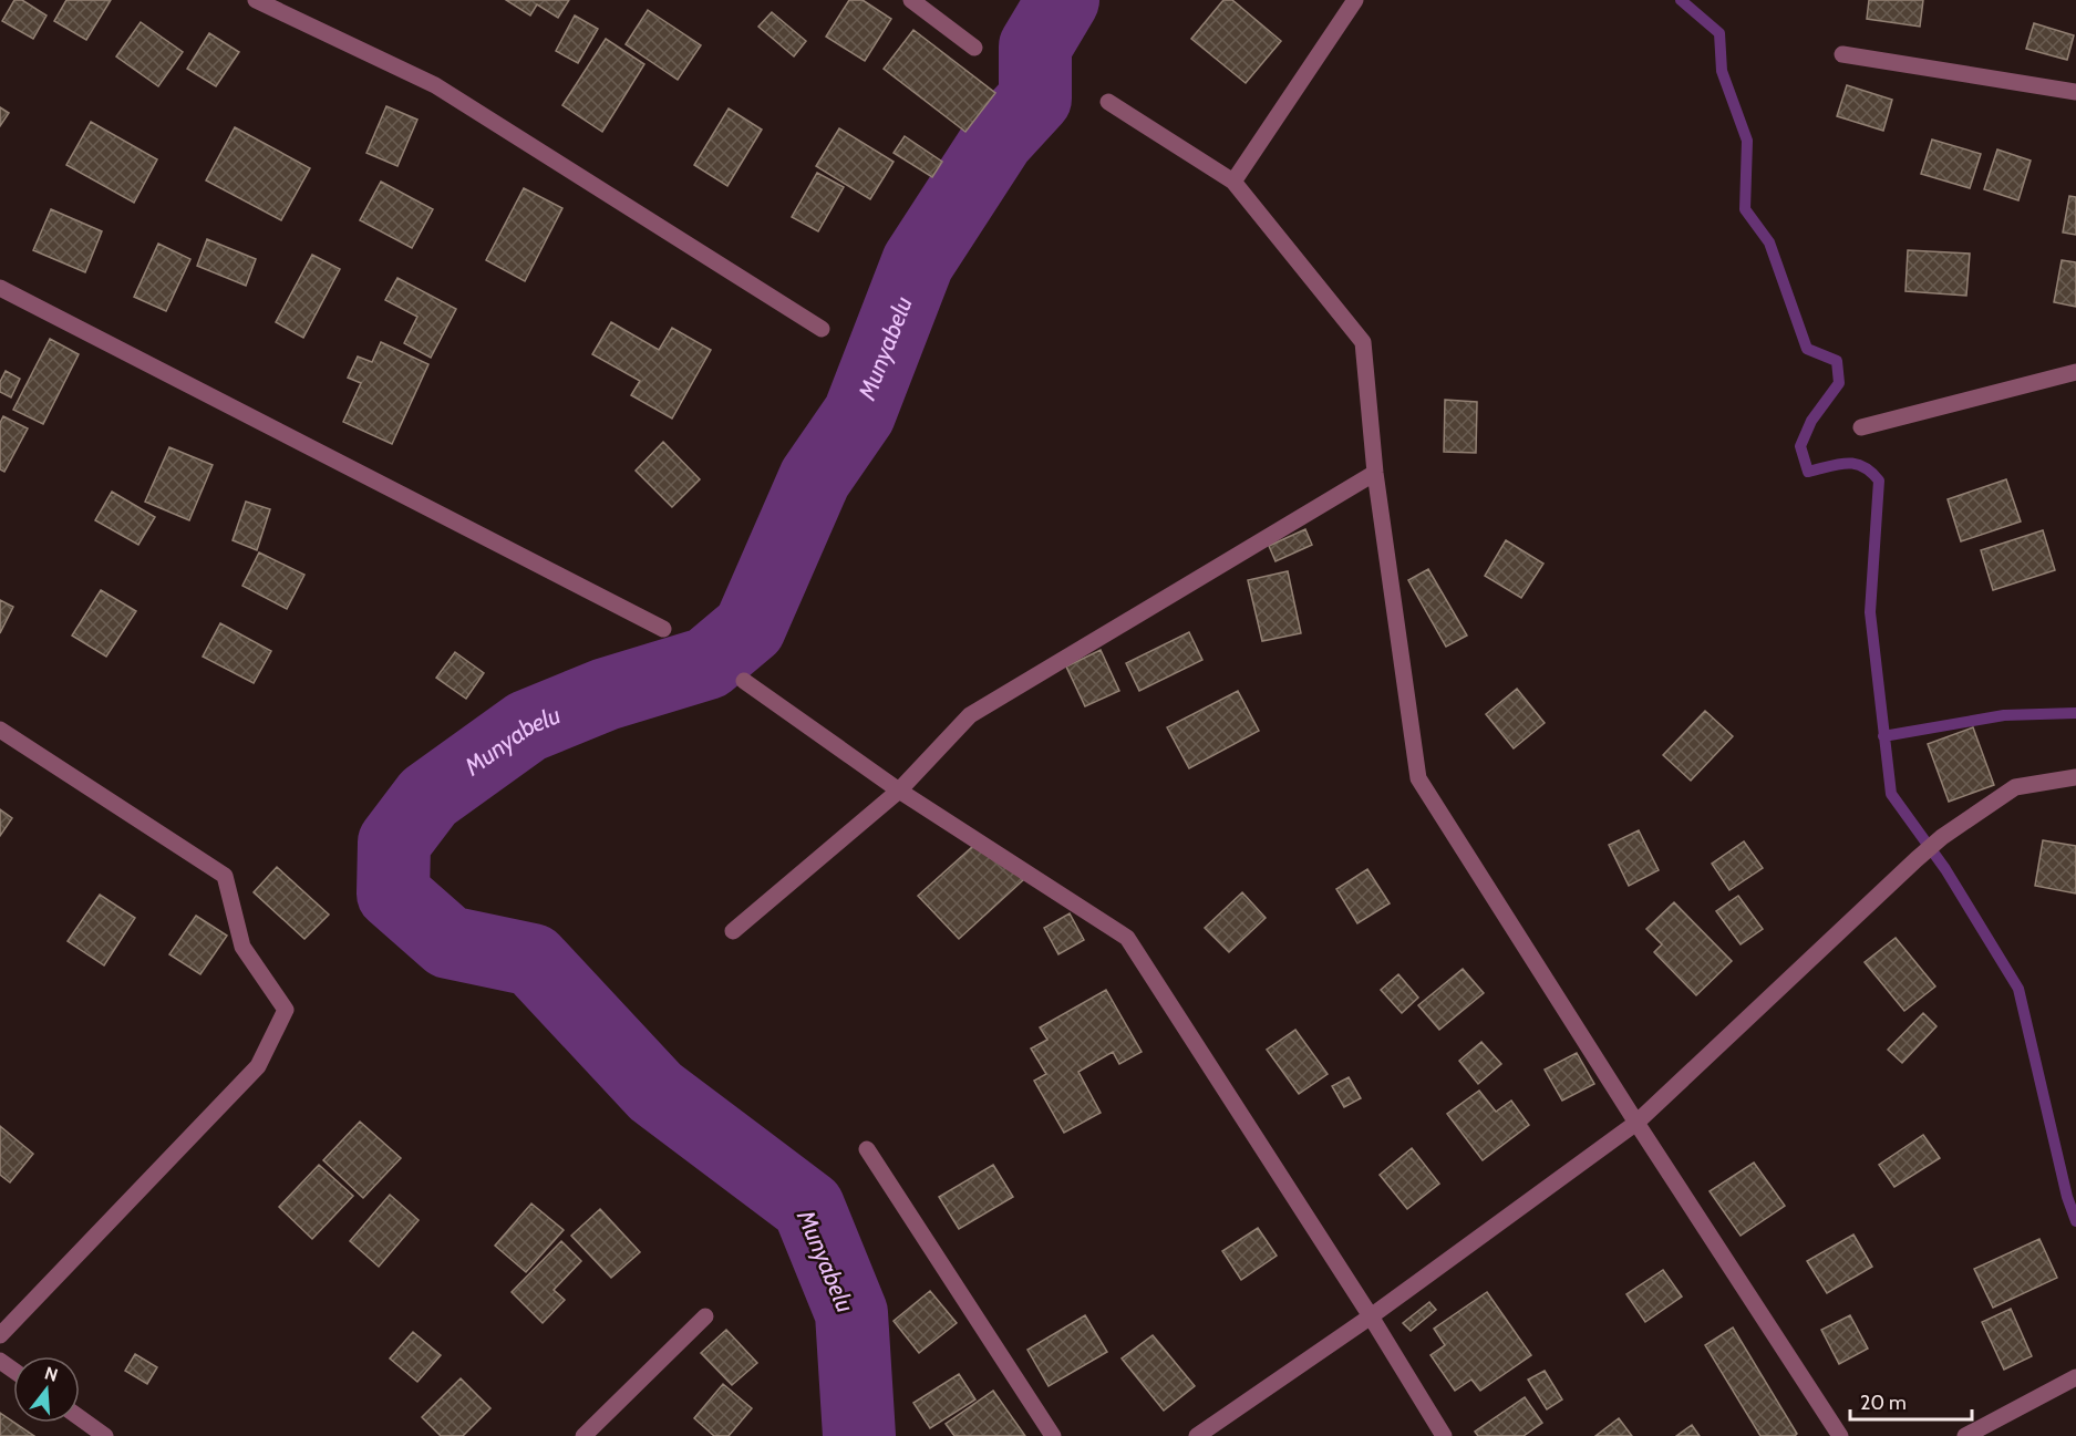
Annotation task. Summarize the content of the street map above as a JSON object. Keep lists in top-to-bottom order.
{
  "water": ["Munyabelu"],
  "scale_bar": "20 m",
  "north": "top"
}
